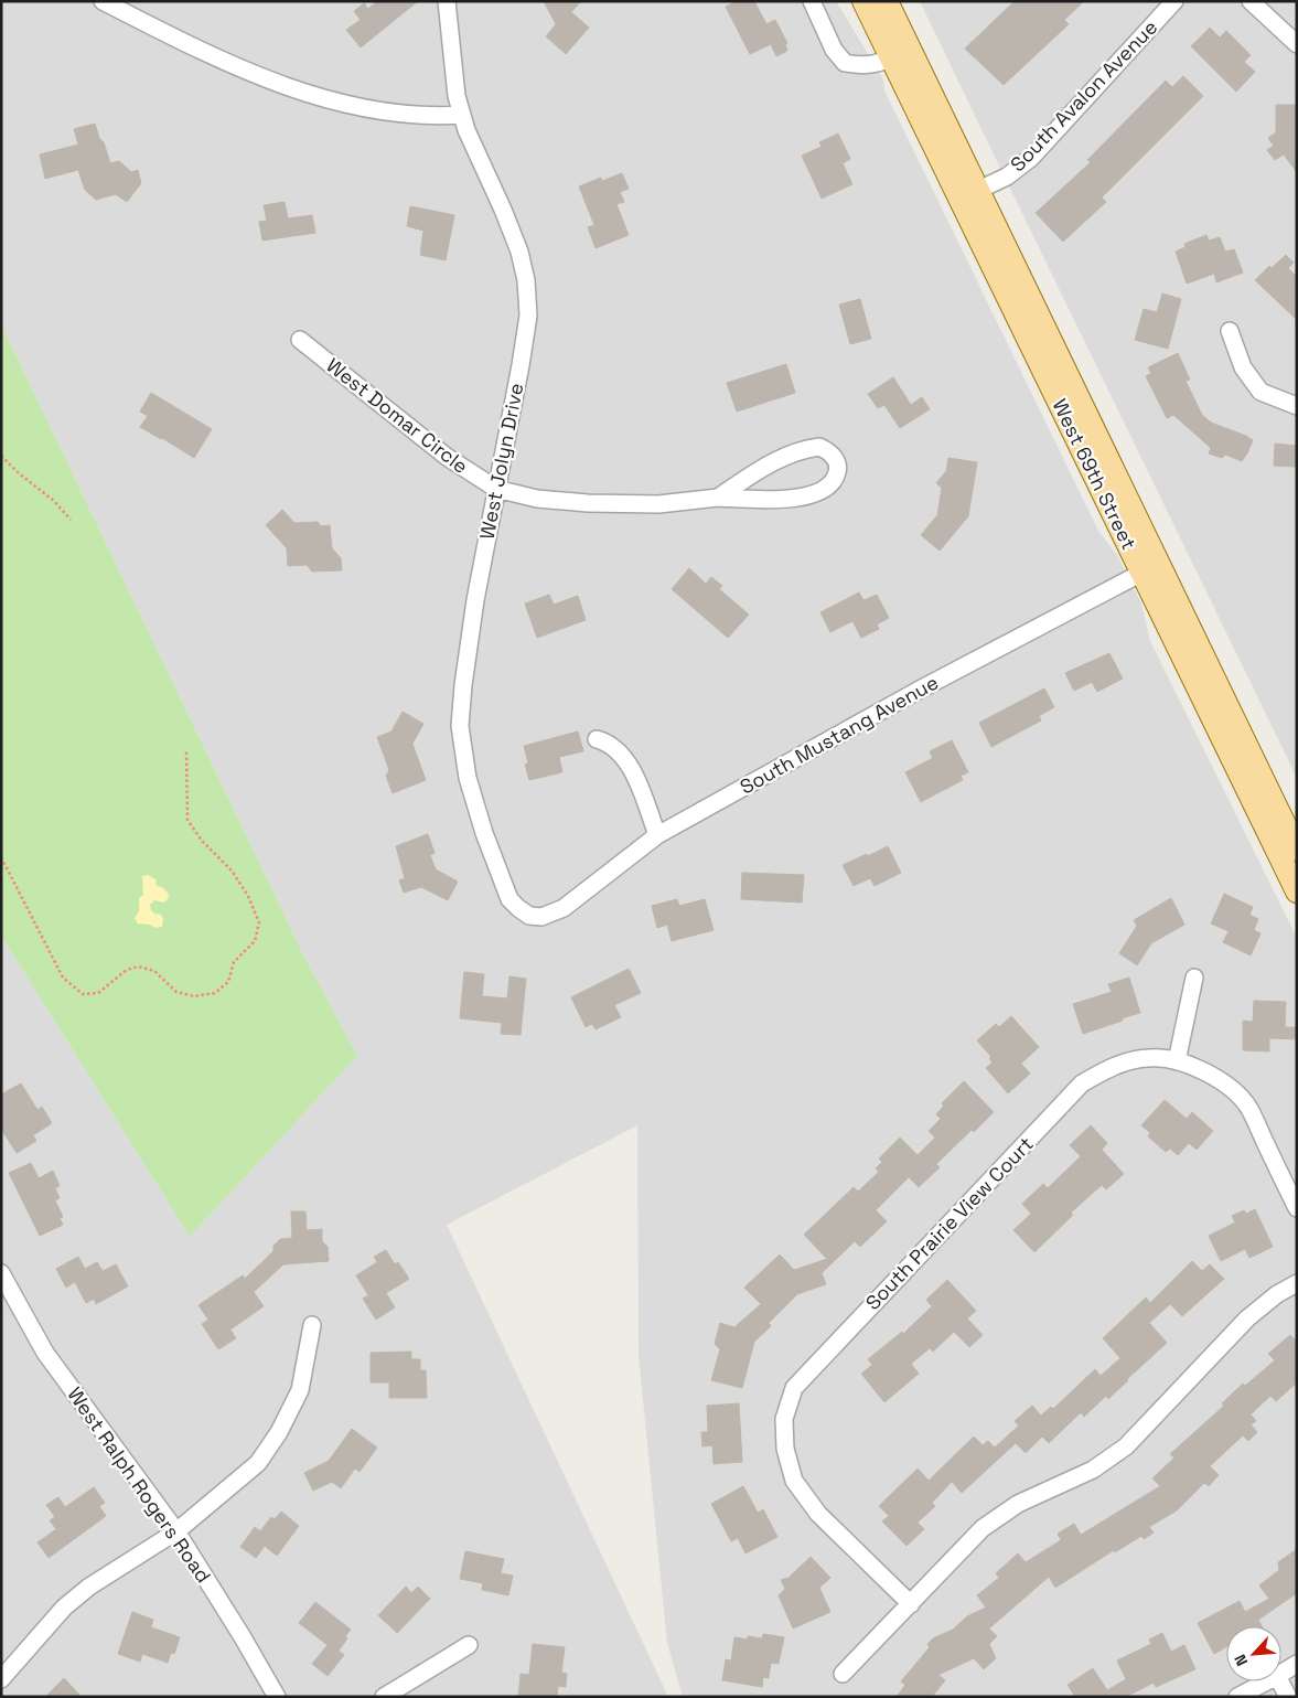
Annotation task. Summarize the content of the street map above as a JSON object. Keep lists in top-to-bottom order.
{
  "streets": {
    "main road": ["West 69th Street"],
    "street": [
      "South Avalon Avenue",
      "West Domar Circle",
      "West Jolyn Drive",
      "South Mustang Avenue",
      "South Prairie View Court",
      "West Ralph Rogers Road"
    ]
  },
  "crossings": [
    ["South Avalon Avenue", "West 69th Street"],
    ["West Domar Circle", "West Jolyn Drive"],
    ["West Jolyn Drive", "South Mustang Avenue"],
    ["West 69th Street", "South Mustang Avenue"]
  ],
  "north": "bottom left"
}
